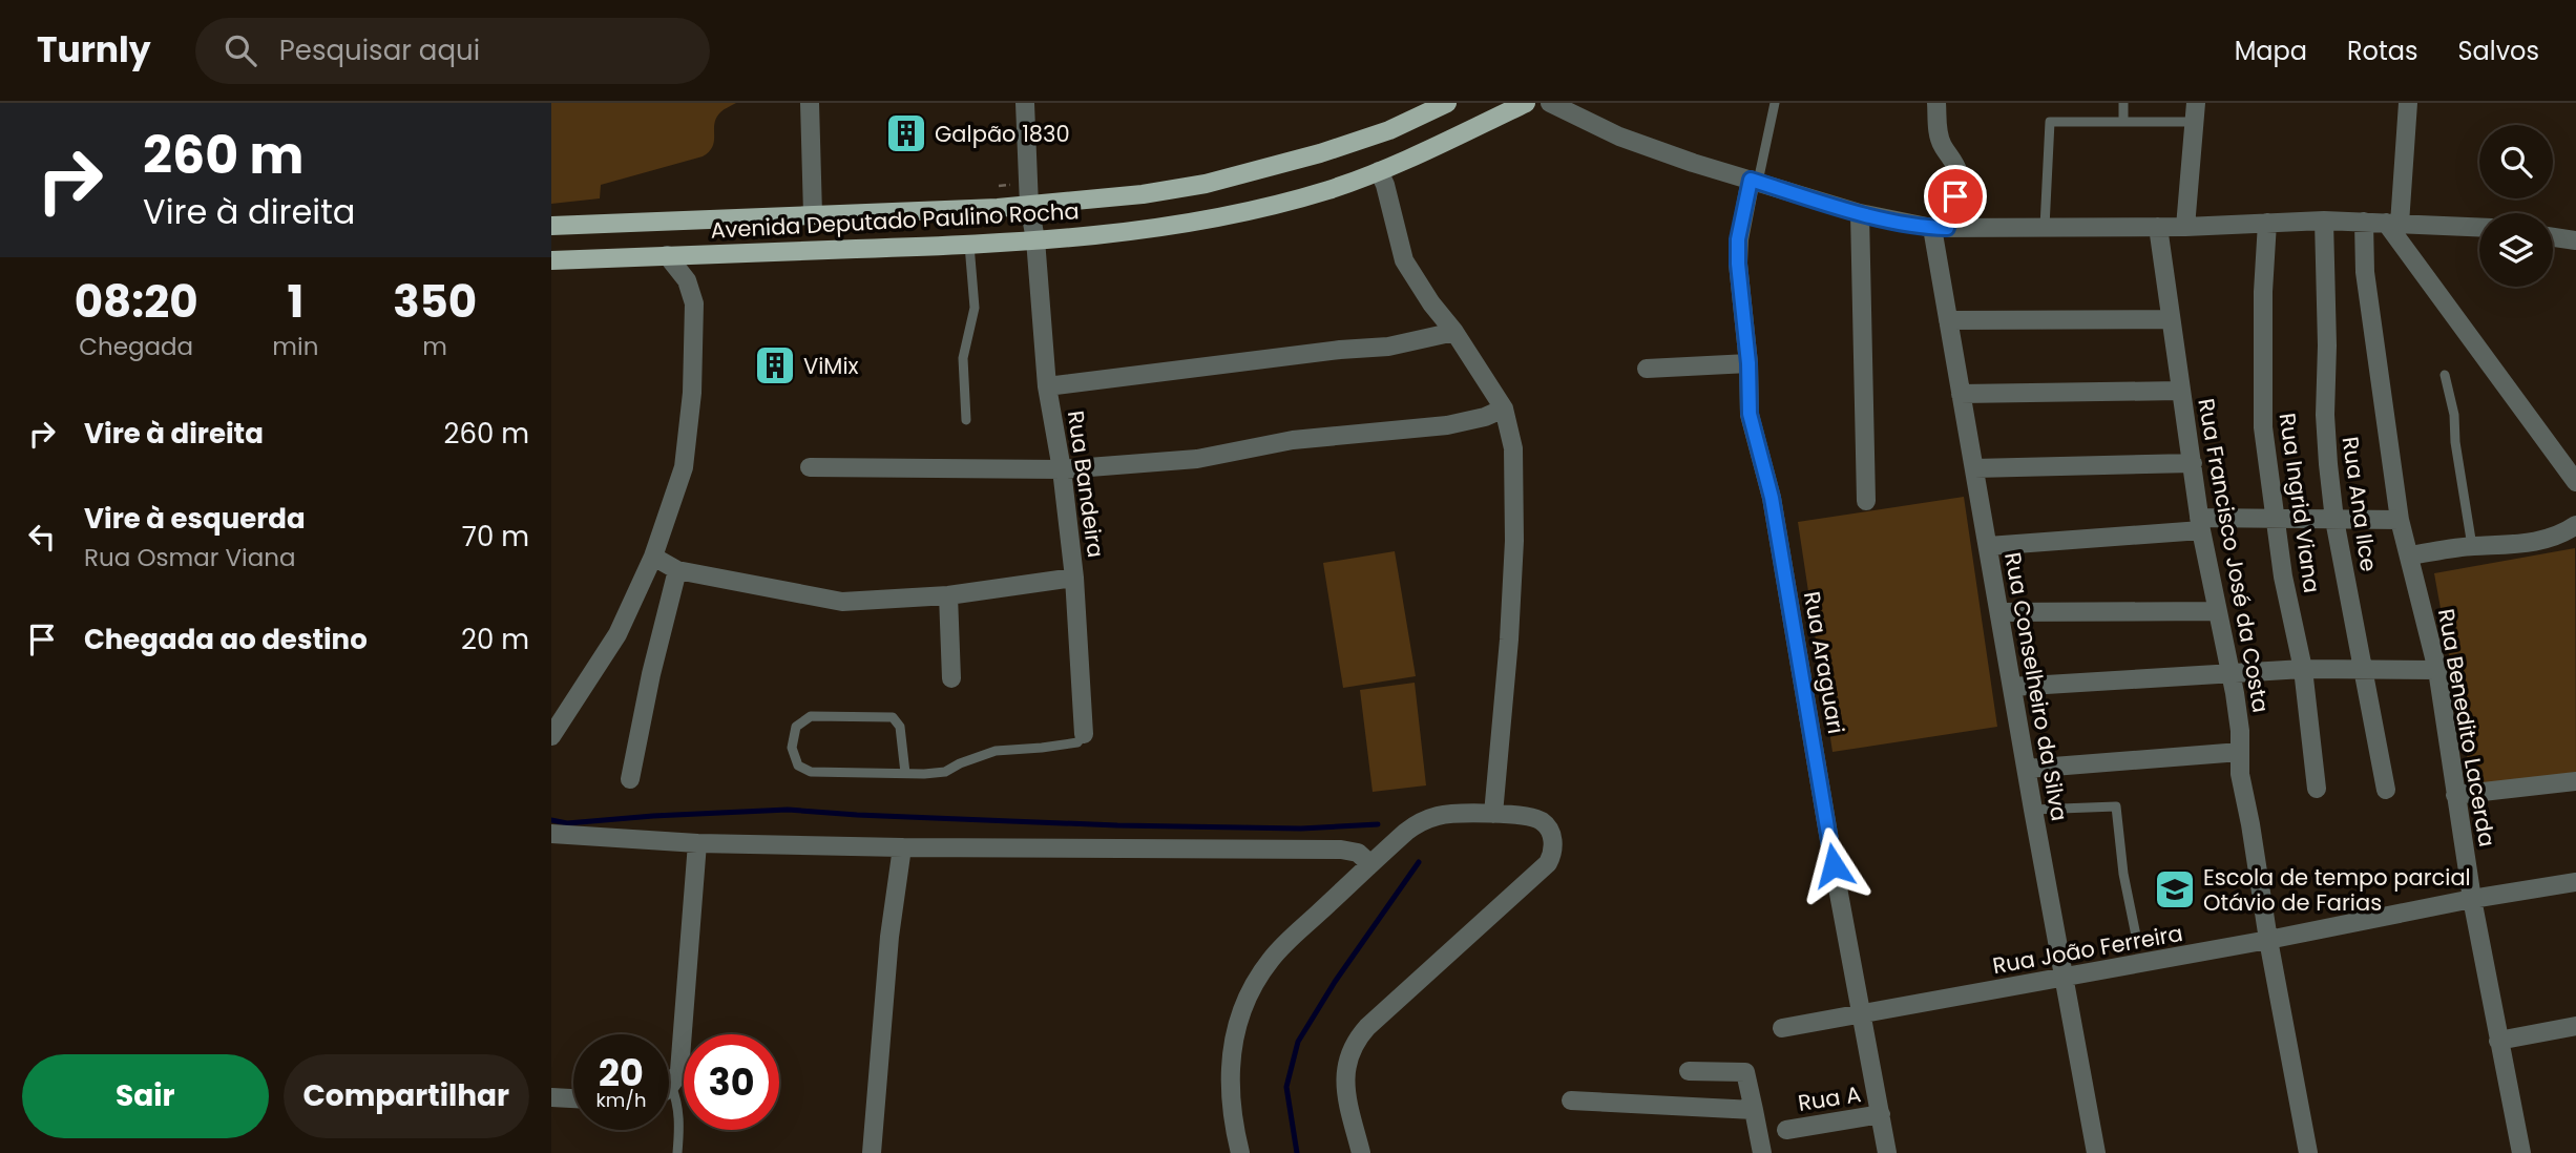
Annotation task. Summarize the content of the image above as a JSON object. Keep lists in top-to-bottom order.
{
  "streets": {
    "main road": ["Avenida Deputado Paulino Rocha"],
    "street": [
      "Rua Bandeira",
      "Rua Ingrid Viana",
      "Rua Ana Ilce",
      "Rua Francisco José da Costa",
      "Rua Araguari",
      "Rua Conselheiro da Silva",
      "Rua Benedito Lacerda",
      "Rua João Ferreira",
      "Rua A"
    ]
  },
  "crossings": [
    ["Avenida Deputado Paulino Rocha", "Rua Bandeira"],
    ["Rua Francisco José da Costa", "Rua João Ferreira"],
    ["Rua Araguari", "Rua João Ferreira"],
    ["Rua Araguari", "Rua A"],
    ["Rua Conselheiro da Silva", "Rua João Ferreira"],
    ["Rua Benedito Lacerda", "Rua João Ferreira"]
  ],
  "places": {
    "building": ["Galpão 1830", "ViMix"],
    "school or university": ["Escola de tempo parcial Otávio de Farias"]
  },
  "page": {
    "header": "Turnly",
    "search": "Pesquisar aqui",
    "nav": ["Mapa", "Rotas", "Salvos"],
    "turn": ["260 m", "Vire à direita"],
    "eta": [
      "08:20",
      "Chegada",
      "1",
      "min",
      "350",
      "m"
    ],
    "list": [
      {
        "name": "Vire à direita",
        "value": "260 m"
      },
      {
        "name": "Vire à esquerda",
        "note": "Rua Osmar Viana",
        "value": "70 m"
      },
      {
        "name": "Chegada ao destino",
        "value": "20 m"
      }
    ],
    "speed": "20 km/h",
    "limit": "30",
    "buttons": ["Sair", "Compartilhar"]
  }
}
